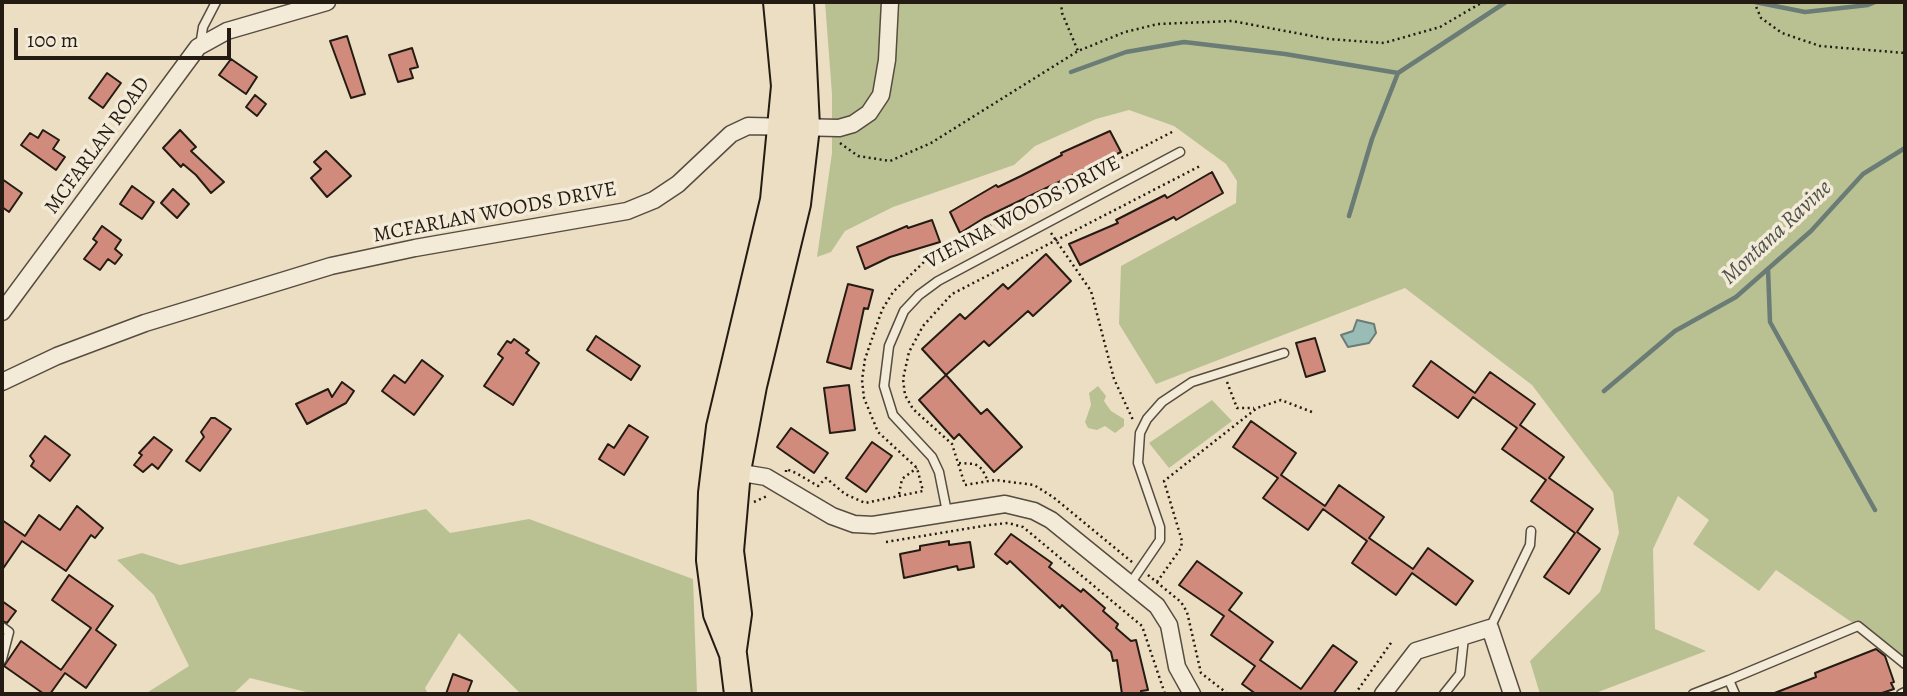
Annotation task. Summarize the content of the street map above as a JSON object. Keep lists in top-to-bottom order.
{
  "streets": {
    "street": ["MCFARLAN ROAD", "MCFARLAN WOODS DRIVE"],
    "lane": ["VIENNA WOODS DRIVE"]
  },
  "water": ["Montana Ravine"],
  "scale_bar": "100 m"
}
